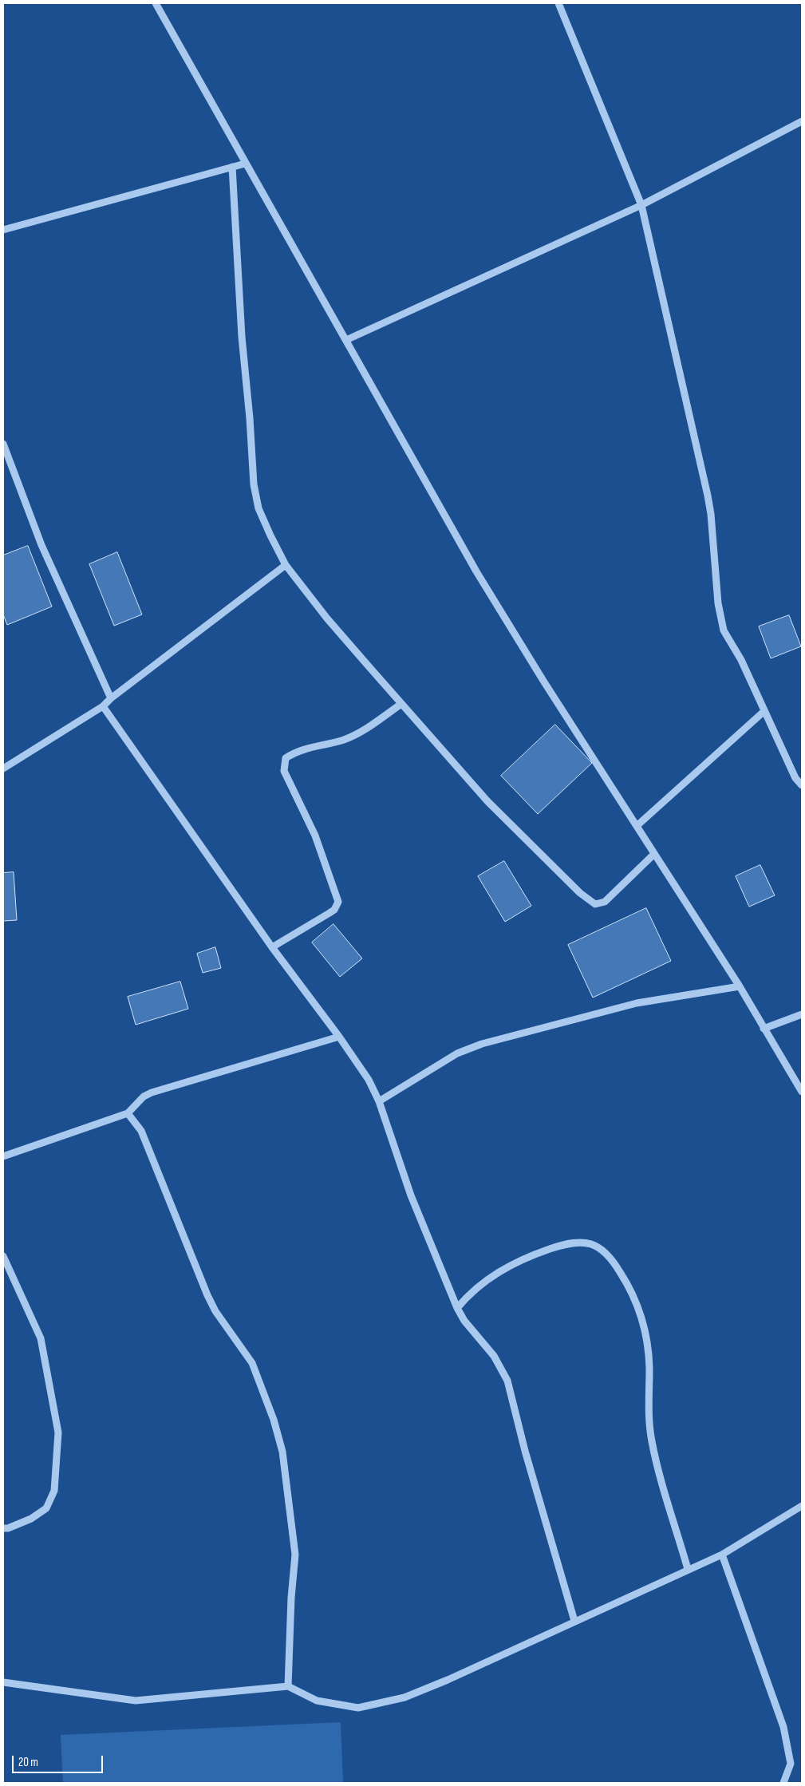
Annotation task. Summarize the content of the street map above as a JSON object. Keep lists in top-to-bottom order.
{
  "scale_bar": "20 m"
}
